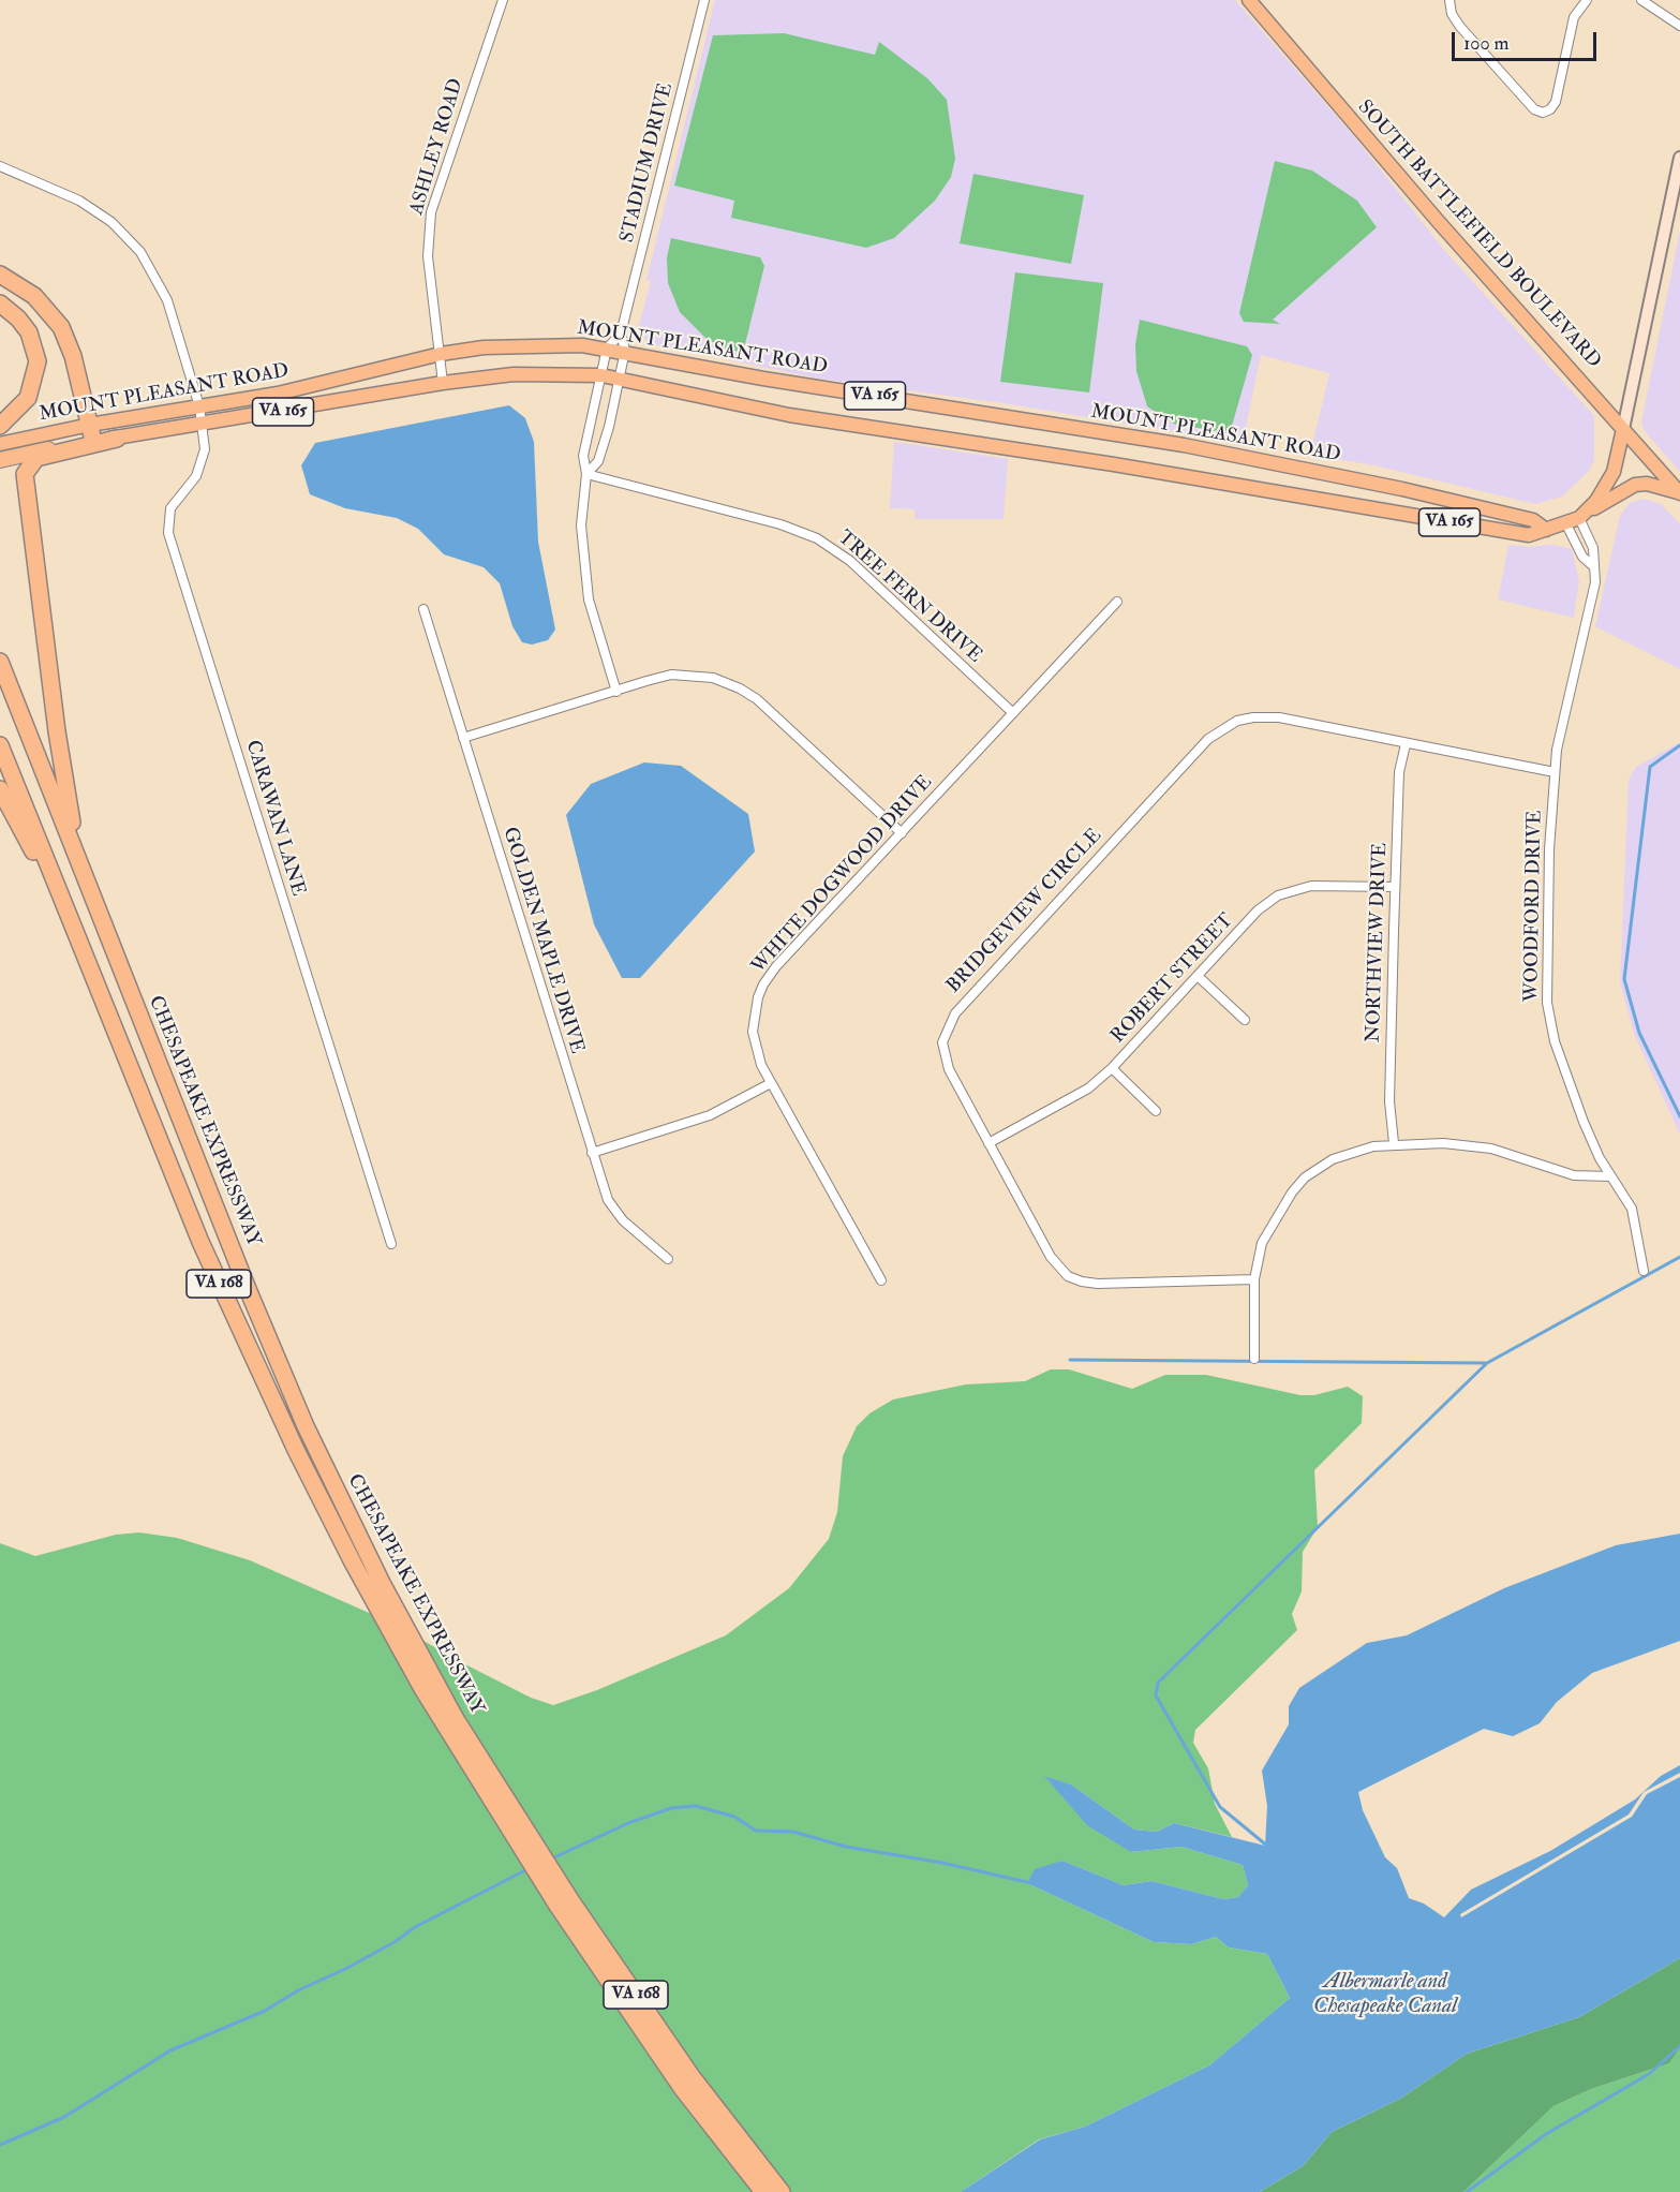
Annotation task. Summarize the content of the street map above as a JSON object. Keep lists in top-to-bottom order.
{
  "streets": {
    "highway": [
      "MOUNT PLEASANT ROAD",
      "VA 165",
      "CHESAPEAKE EXPRESSWAY",
      "VA 168"
    ],
    "main road": ["SOUTH BATTLEFIELD BOULEVARD"],
    "street": [
      "ASHLEY ROAD",
      "STADIUM DRIVE",
      "TREE FERN DRIVE",
      "CARAWAN LANE",
      "WHITE DOGWOOD DRIVE",
      "WOODFORD DRIVE",
      "BRIDGEVIEW CIRCLE",
      "GOLDEN MAPLE DRIVE",
      "NORTHVIEW DRIVE",
      "ROBERT STREET"
    ]
  },
  "crossings": [
    ["ASHLEY ROAD", "MOUNT PLEASANT ROAD"],
    ["STADIUM DRIVE", "MOUNT PLEASANT ROAD"],
    ["STADIUM DRIVE", "TREE FERN DRIVE"],
    ["SOUTH BATTLEFIELD BOULEVARD", "MOUNT PLEASANT ROAD"],
    ["SOUTH BATTLEFIELD BOULEVARD", "VA 165"],
    ["MOUNT PLEASANT ROAD", "VA 165"],
    ["MOUNT PLEASANT ROAD", "CARAWAN LANE"],
    ["MOUNT PLEASANT ROAD", "WOODFORD DRIVE"],
    ["VA 165", "WOODFORD DRIVE"],
    ["TREE FERN DRIVE", "WHITE DOGWOOD DRIVE"],
    ["WOODFORD DRIVE", "BRIDGEVIEW CIRCLE"],
    ["BRIDGEVIEW CIRCLE", "NORTHVIEW DRIVE"],
    ["BRIDGEVIEW CIRCLE", "ROBERT STREET"],
    ["NORTHVIEW DRIVE", "ROBERT STREET"],
    ["CHESAPEAKE EXPRESSWAY", "VA 168"]
  ],
  "water": ["Albermarle and Chesapeake Canal"],
  "scale_bar": "100 m"
}
